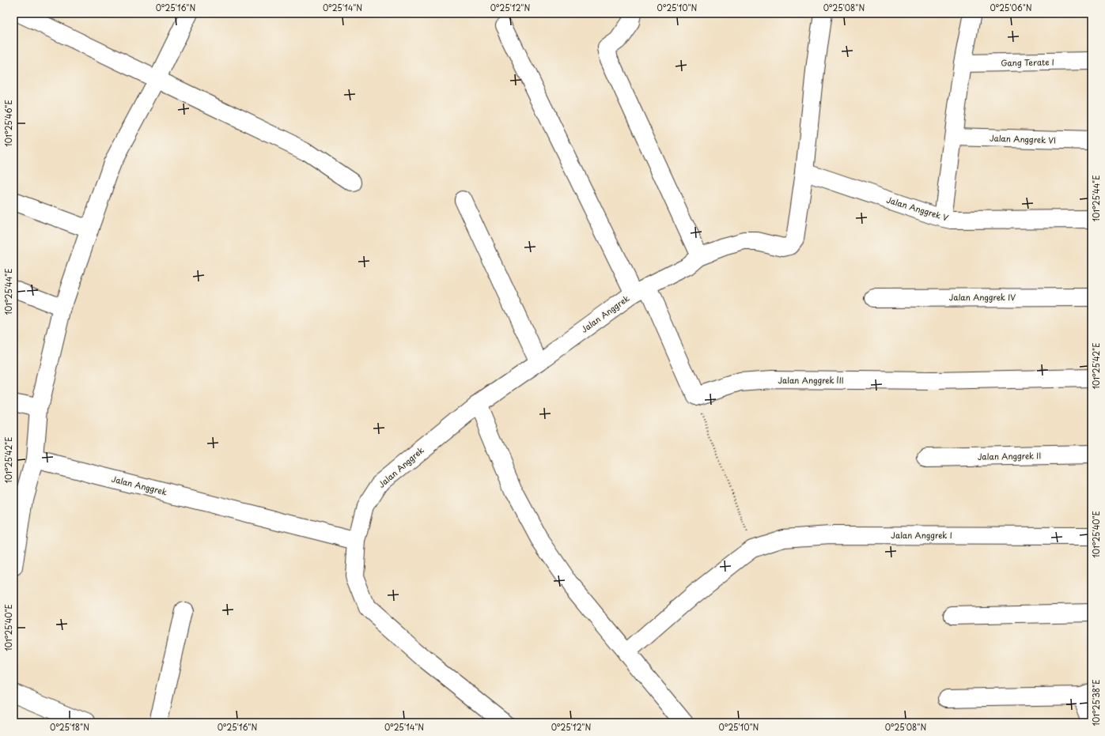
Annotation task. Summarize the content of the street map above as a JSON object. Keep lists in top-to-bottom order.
{
  "streets": {
    "street": [
      "Gang Terate I",
      "Jalan Anggrek VI",
      "Jalan Anggrek V",
      "Jalan Anggrek IV",
      "Jalan Anggrek",
      "Jalan Anggrek III",
      "Jalan Anggrek II",
      "Jalan Anggrek I"
    ]
  },
  "crossings": [
    ["Jalan Anggrek V", "Jalan Anggrek"]
  ],
  "coordinates": [
    "0°25'16\"N",
    "0°25'14\"N",
    "0°25'12\"N",
    "0°25'10\"N",
    "0°25'08\"N",
    "0°25'06\"N",
    "101°25'46\"E",
    "101°25'44\"E",
    "101°25'42\"E",
    "101°25'40\"E",
    "101°25'38\"E",
    "0°25'18\"N"
  ]
}
